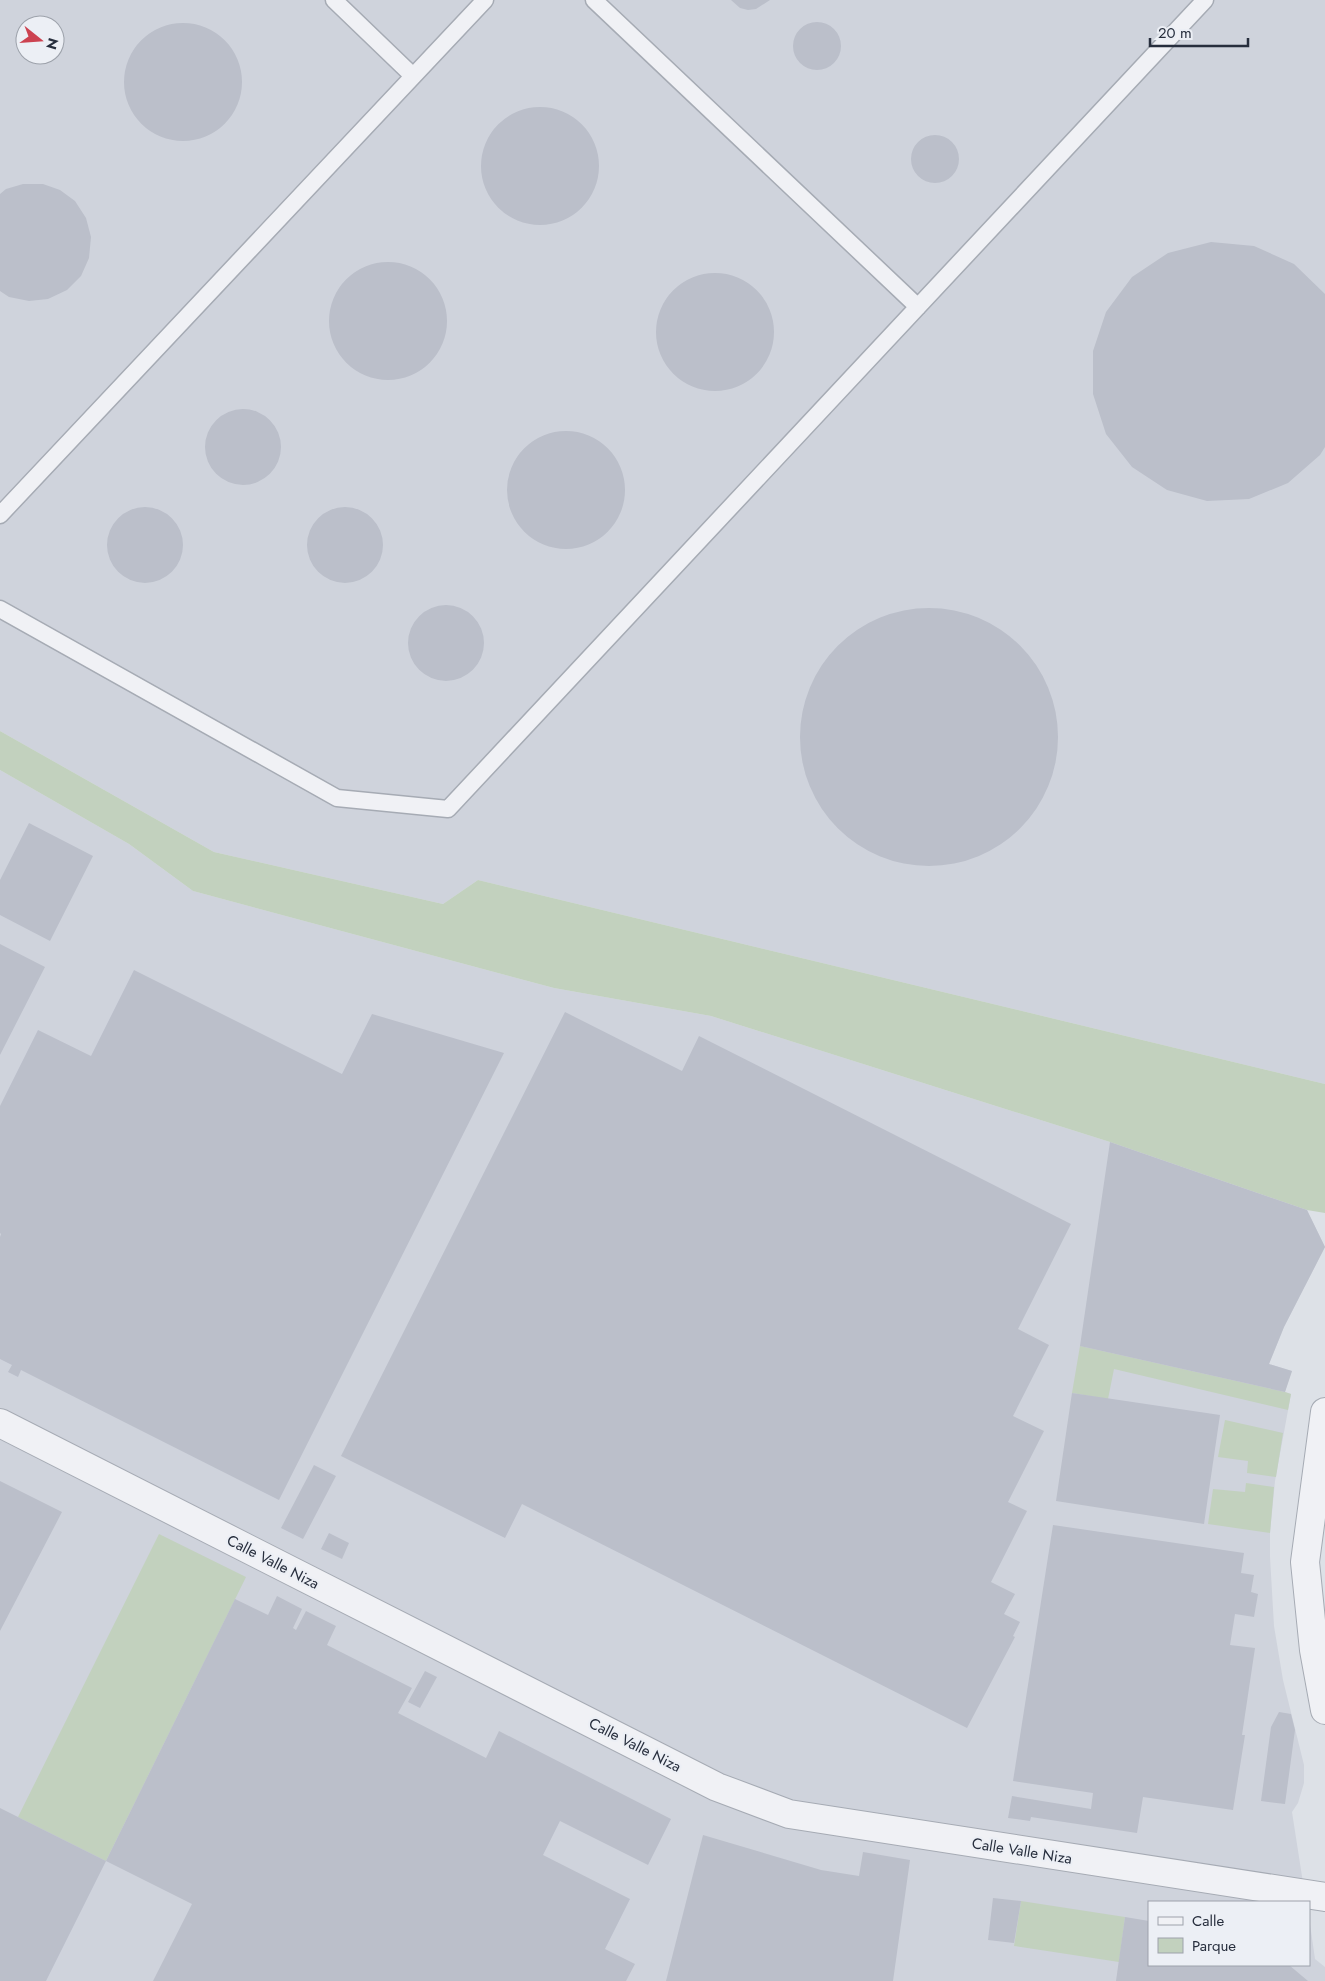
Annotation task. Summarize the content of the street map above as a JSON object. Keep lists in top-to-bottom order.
{
  "streets": {
    "street": ["Calle Valle Niza"]
  },
  "legend": ["Calle", "Parque"],
  "scale_bar": "20 m",
  "north": "right"
}
